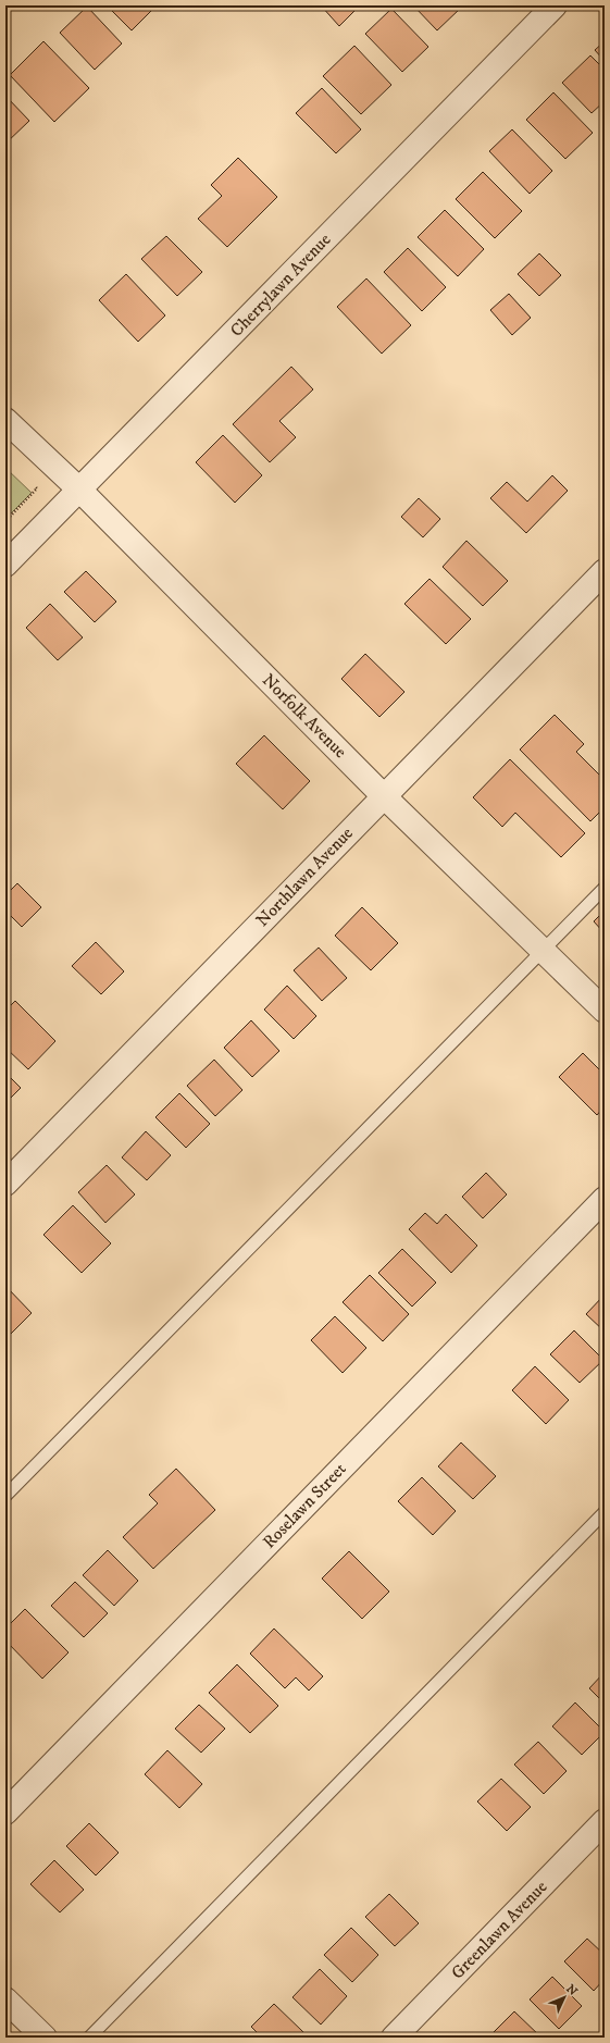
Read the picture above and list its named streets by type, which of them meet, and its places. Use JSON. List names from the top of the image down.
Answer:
{
  "streets": {
    "street": [
      "Cherrylawn Avenue",
      "Norfolk Avenue",
      "Northlawn Avenue",
      "Roselawn Street",
      "Greenlawn Avenue"
    ]
  },
  "crossings": [
    ["Cherrylawn Avenue", "Norfolk Avenue"],
    ["Norfolk Avenue", "Northlawn Avenue"]
  ],
  "north": "top right"
}
